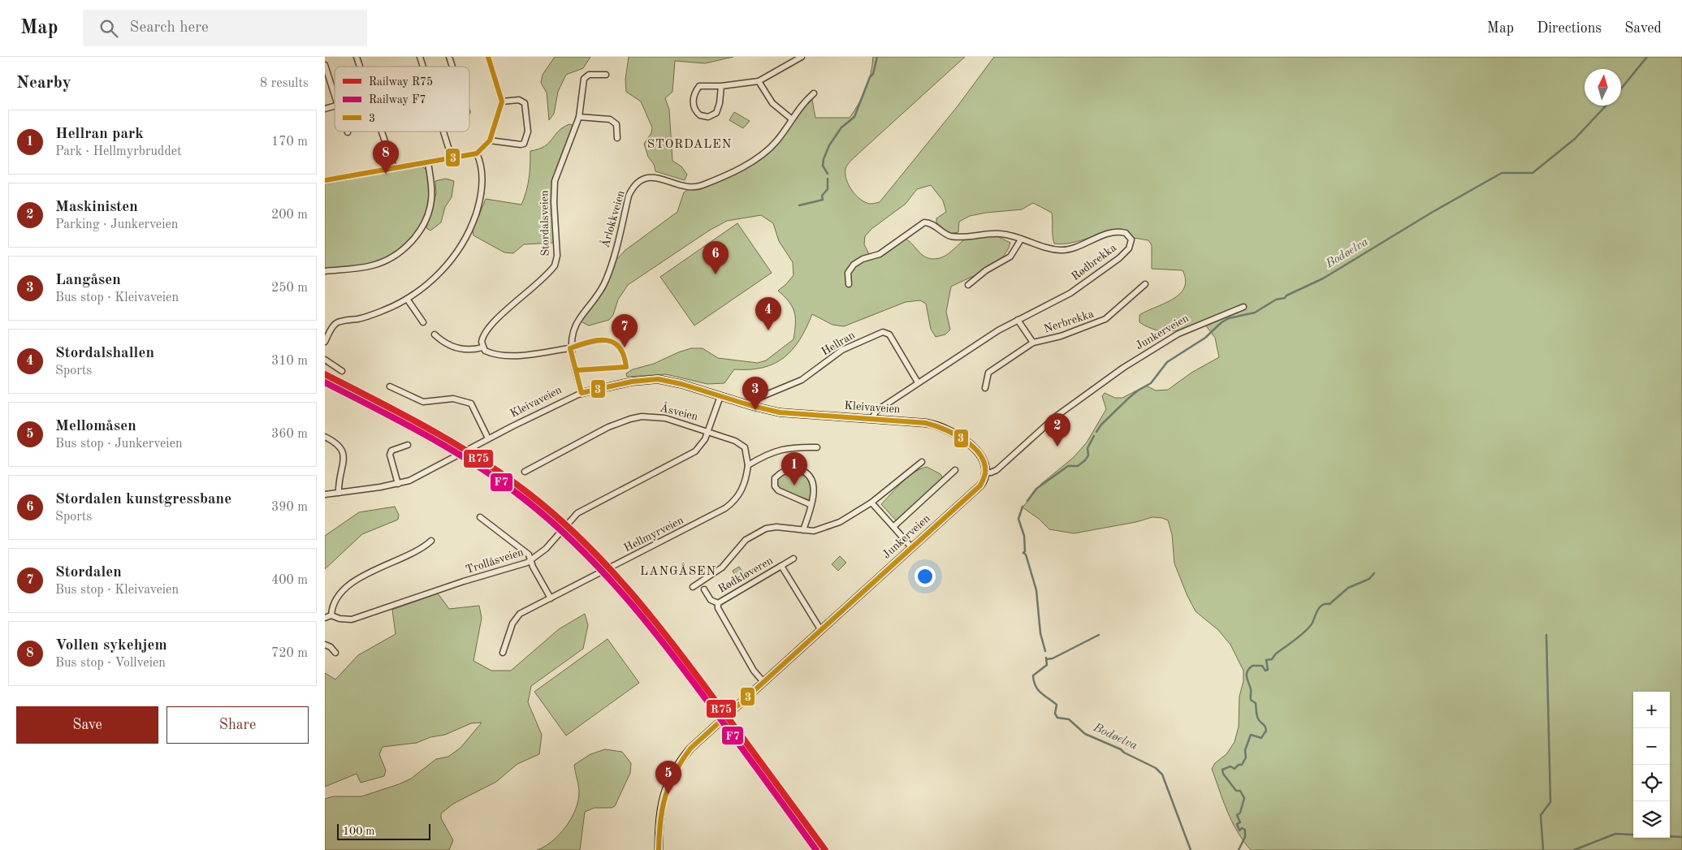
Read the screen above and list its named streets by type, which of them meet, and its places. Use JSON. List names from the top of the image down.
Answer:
{
  "streets": {
    "street": [
      "Årlokkveien",
      "Stordalsveien",
      "Rødbrekka",
      "Nerbrekka",
      "Junkerveien",
      "Hellran",
      "Kleivaveien",
      "Åsveien",
      "Hellmyrveien",
      "Trollåsveien",
      "Rødkløveren"
    ]
  },
  "crossings": [
    ["Årlokkveien", "Kleivaveien"],
    ["Rødbrekka", "Nerbrekka"],
    ["Rødbrekka", "Hellran"],
    ["Rødbrekka", "Kleivaveien"],
    ["Junkerveien", "Kleivaveien"],
    ["Junkerveien", "Rødkløveren"],
    ["Hellran", "Kleivaveien"],
    ["Kleivaveien", "Trollåsveien"],
    ["Åsveien", "Hellmyrveien"],
    ["Åsveien", "Trollåsveien"]
  ],
  "districts": ["STORDALEN", "LANGÅSEN"],
  "water": ["Bodøelva"],
  "lines": ["transit line 3", "rail line R75", "rail line F7"],
  "legend": ["Railway R75", "Railway F7", "3"],
  "scale_bar": "100 m",
  "north": "top",
  "page": {
    "header": "Map",
    "search": "Search here",
    "nav": ["Map", "Directions", "Saved"],
    "heading": ["Nearby", "8 results"],
    "list": [
      {
        "mark": "1",
        "name": "Hellran park",
        "note": "Park · Hellmyrbruddet",
        "value": "170 m"
      },
      {
        "mark": "2",
        "name": "Maskinisten",
        "note": "Parking · Junkerveien",
        "value": "200 m"
      },
      {
        "mark": "3",
        "name": "Langåsen",
        "note": "Bus stop · Kleivaveien",
        "value": "250 m"
      },
      {
        "mark": "4",
        "name": "Stordalshallen",
        "note": "Sports",
        "value": "310 m"
      },
      {
        "mark": "5",
        "name": "Mellomåsen",
        "note": "Bus stop · Junkerveien",
        "value": "360 m"
      },
      {
        "mark": "6",
        "name": "Stordalen kunstgressbane",
        "note": "Sports",
        "value": "390 m"
      },
      {
        "mark": "7",
        "name": "Stordalen",
        "note": "Bus stop · Kleivaveien",
        "value": "400 m"
      },
      {
        "mark": "8",
        "name": "Vollen sykehjem",
        "note": "Bus stop · Vollveien",
        "value": "720 m"
      }
    ],
    "pins": [
      "8",
      "6",
      "4",
      "7",
      "3",
      "2",
      "1",
      "5"
    ],
    "map_buttons": ["+", "−"],
    "buttons": ["Save", "Share"],
    "scale": "100 m"
  }
}
